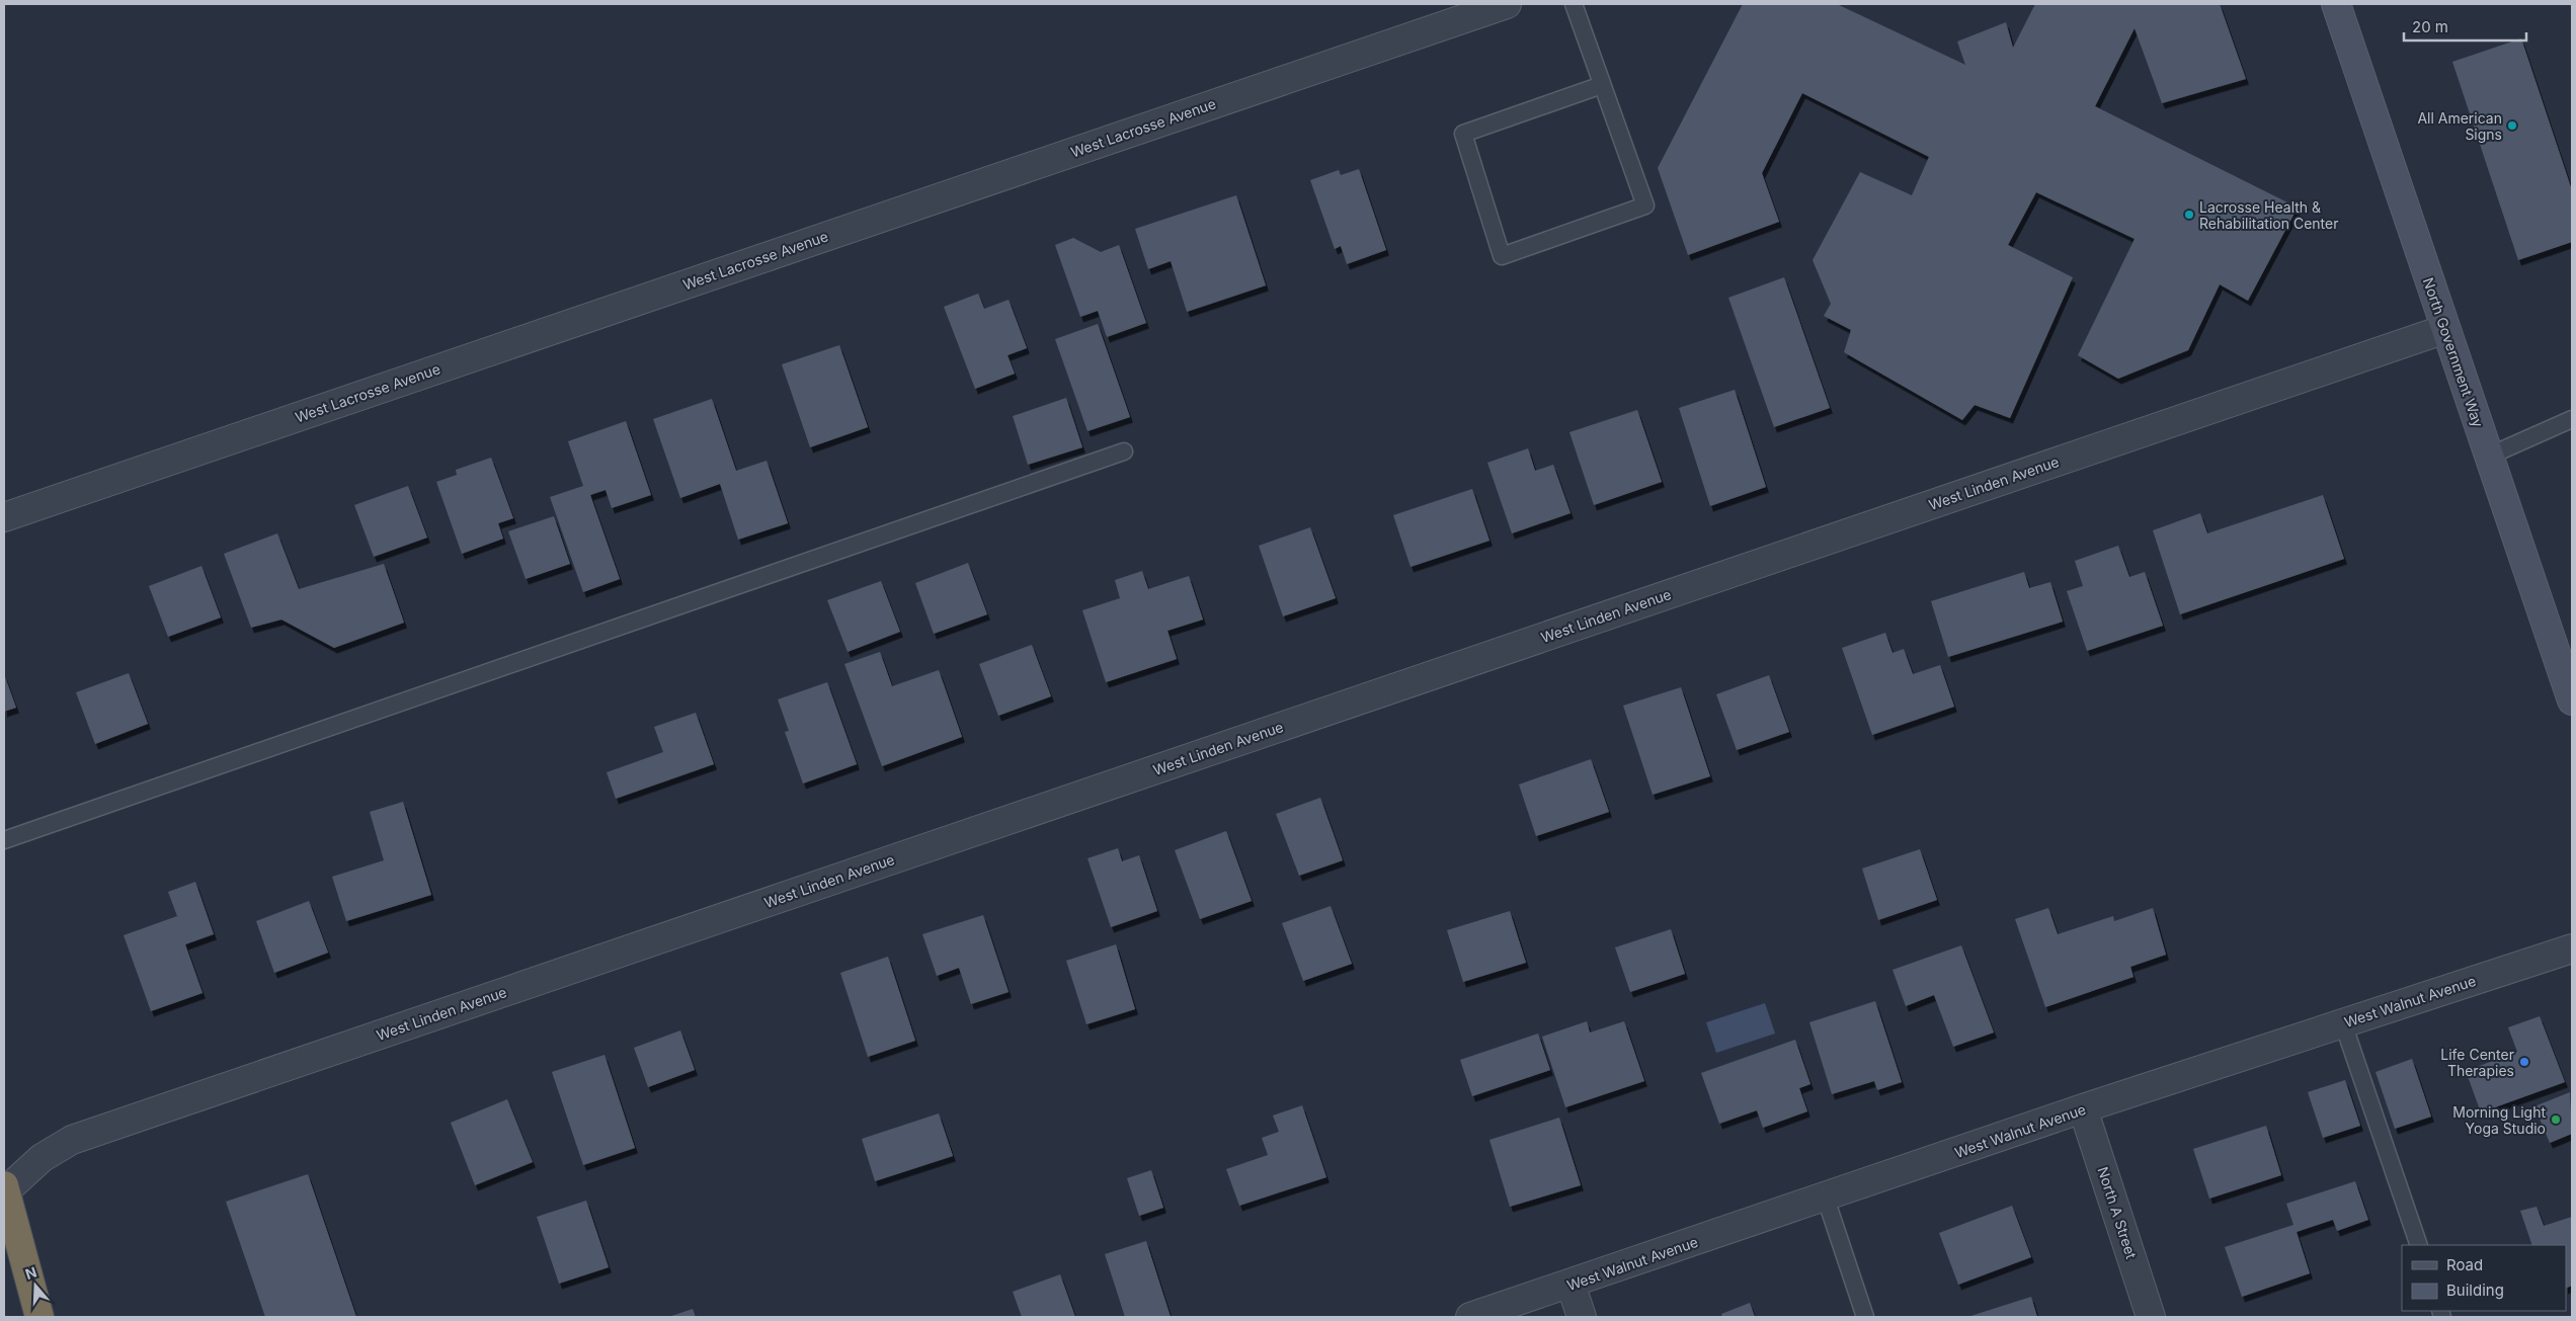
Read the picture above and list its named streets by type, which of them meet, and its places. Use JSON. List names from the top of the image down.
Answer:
{
  "streets": {
    "main road": ["North Government Way"],
    "street": [
      "West Lacrosse Avenue",
      "West Linden Avenue",
      "West Walnut Avenue",
      "North A Street"
    ]
  },
  "crossings": [
    ["North Government Way", "West Linden Avenue"],
    ["West Walnut Avenue", "North A Street"]
  ],
  "places": [
    "All American Signs",
    "Lacrosse Health & Rehabilitation Center",
    "Life Center Therapies",
    "Morning Light Yoga Studio"
  ],
  "legend": ["Road", "Building"],
  "scale_bar": "20 m",
  "north": "top"
}
